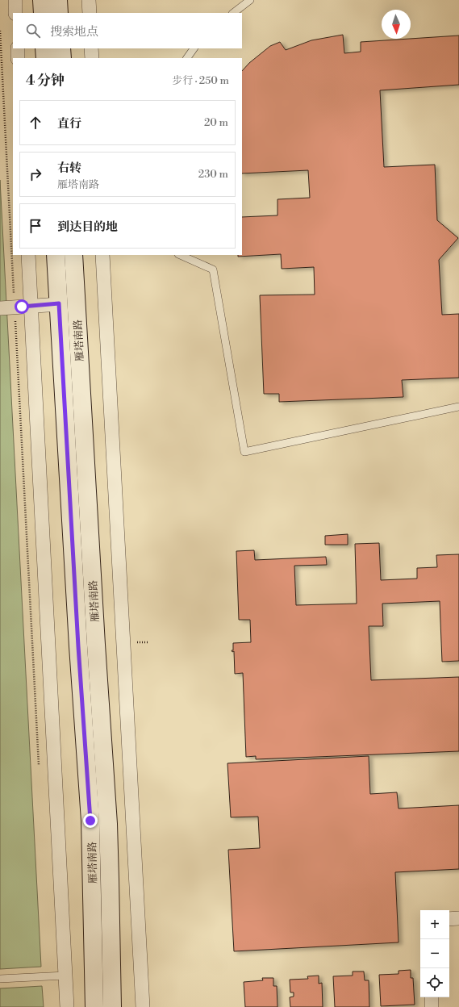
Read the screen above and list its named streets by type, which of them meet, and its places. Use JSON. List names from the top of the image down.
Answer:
{
  "streets": {
    "main road": ["雁塔南路"]
  },
  "north": "bottom",
  "page": {
    "search": "搜索地点",
    "heading": ["4 分钟", "步行 · 250 m"],
    "list": [
      ["直行", "20 m"],
      ["右转", "雁塔南路", "230 m"],
      "到达目的地"
    ],
    "map_buttons": ["+", "−"]
  }
}
